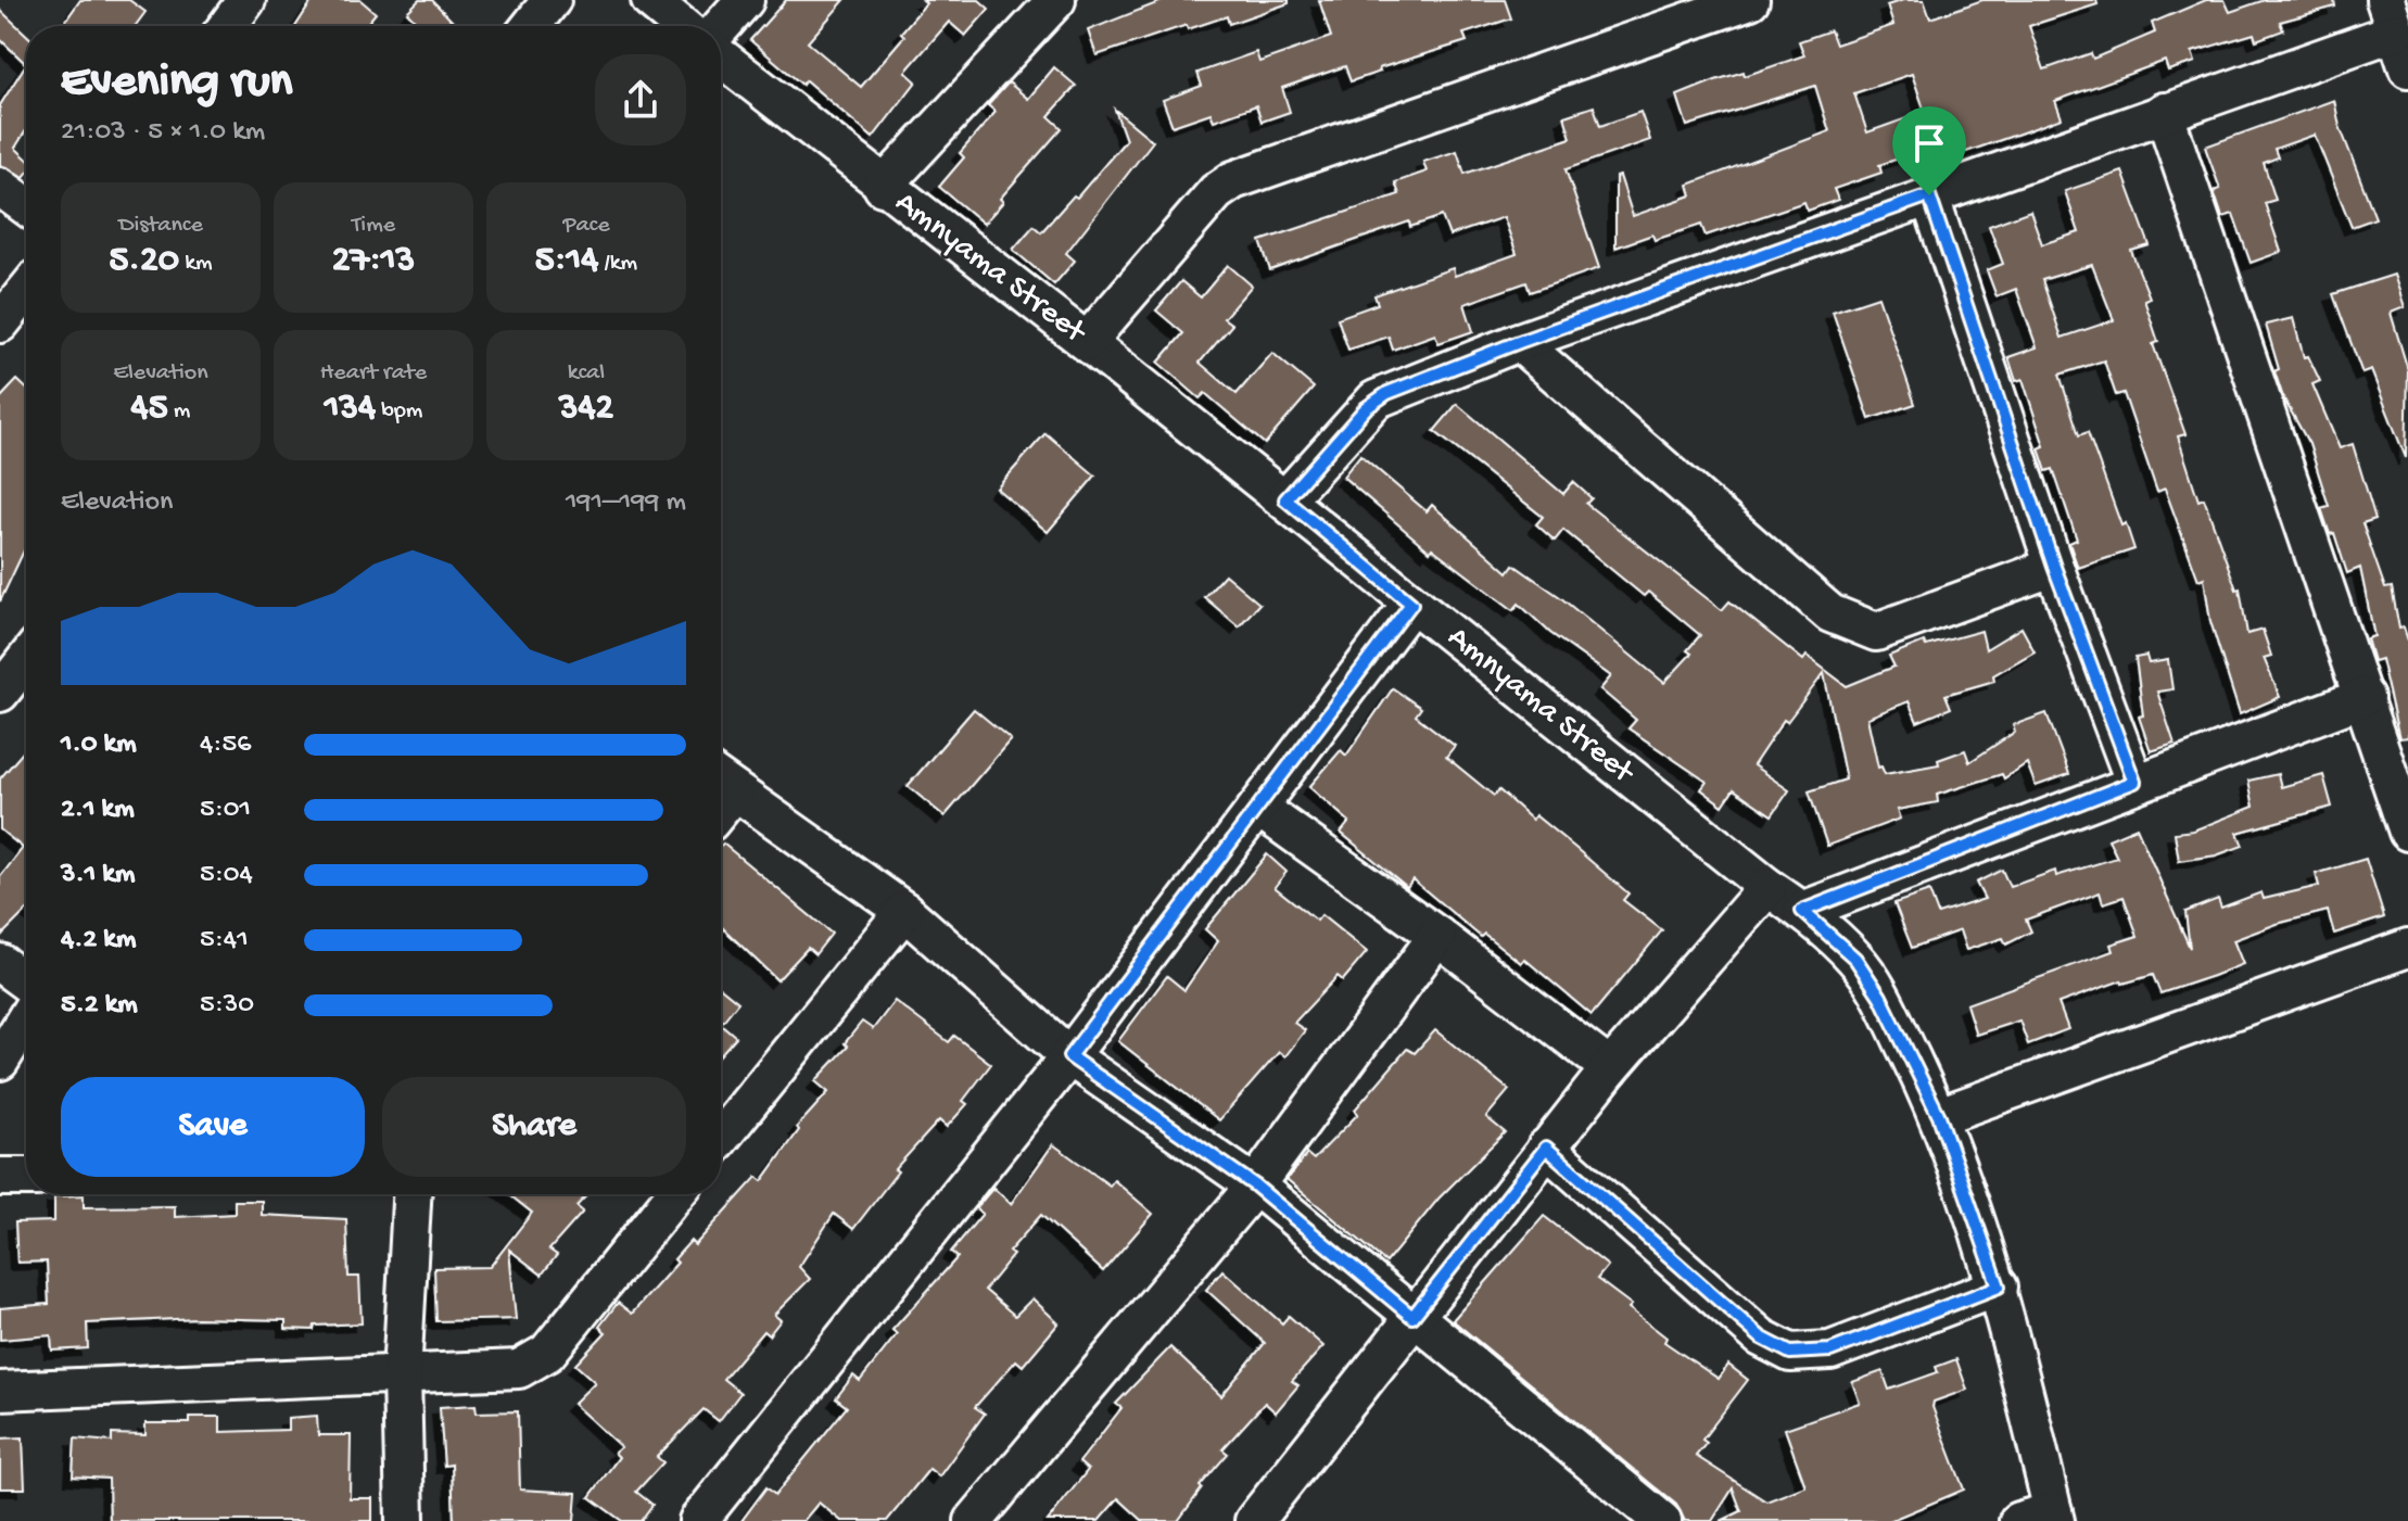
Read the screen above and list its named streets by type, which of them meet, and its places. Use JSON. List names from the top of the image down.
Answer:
{
  "streets": {
    "street": ["Amnyama Street"]
  },
  "page": {
    "heading": ["Evening run", "21:03 · 5 × 1.0 km"],
    "stats": [
      ["Distance", "5.20 km"],
      ["Time", "27:13"],
      ["Pace", "5:14 /km"],
      ["Elevation", "45 m"],
      ["Heart rate", "134 bpm"],
      ["kcal", "342"]
    ],
    "chart": ["Elevation", "191–199 m"],
    "list": [
      {
        "name": "1.0 km",
        "note": "4:56"
      },
      {
        "name": "2.1 km",
        "note": "5:01"
      },
      {
        "name": "3.1 km",
        "note": "5:04"
      },
      {
        "name": "4.2 km",
        "note": "5:41"
      },
      {
        "name": "5.2 km",
        "note": "5:30"
      }
    ],
    "buttons": ["Save", "Share"]
  }
}
